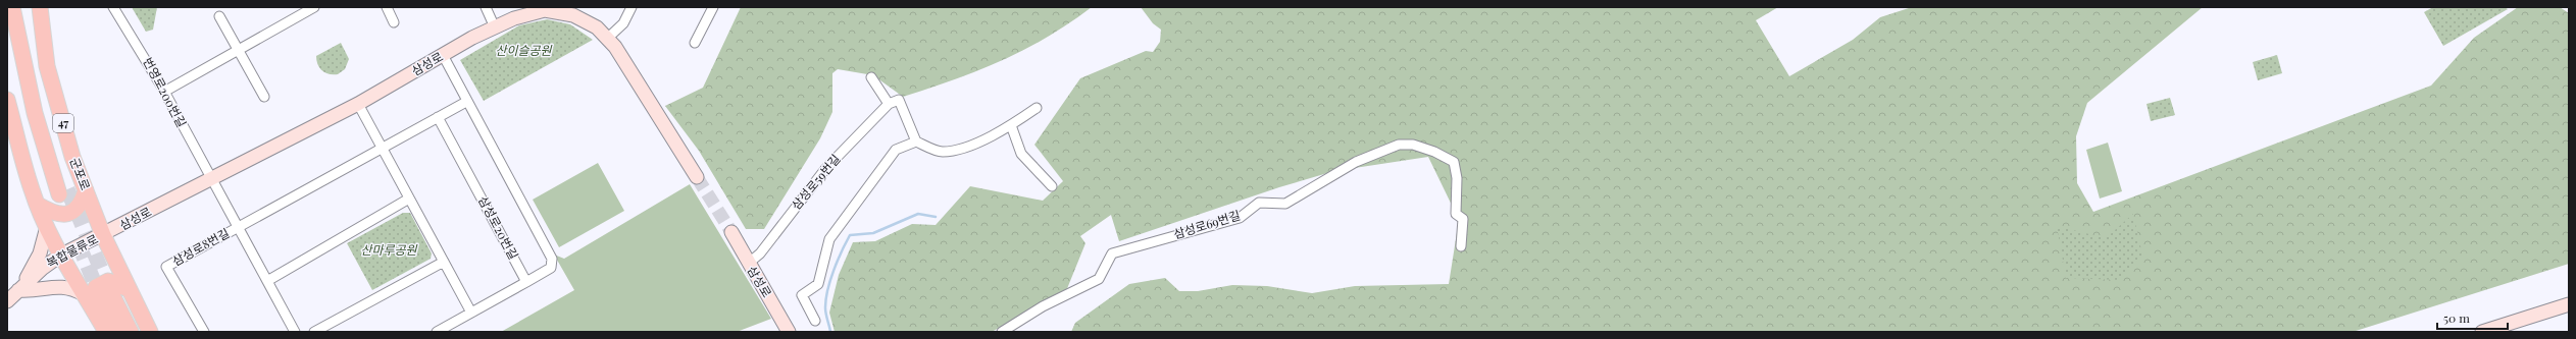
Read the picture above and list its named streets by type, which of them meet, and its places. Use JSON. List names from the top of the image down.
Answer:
{
  "streets": {
    "main road": ["47", "군포로"],
    "street": [
      "삼성로",
      "번영로200번길",
      "삼성로59번길",
      "삼성로69번길",
      "삼성로20번길",
      "삼성로8번길",
      "복합물류로"
    ]
  },
  "crossings": [
    ["삼성로", "번영로200번길"],
    ["삼성로", "군포로"],
    ["삼성로", "삼성로59번길"],
    ["삼성로", "삼성로8번길"],
    ["삼성로", "복합물류로"],
    ["번영로200번길", "삼성로8번길"],
    ["군포로", "복합물류로"]
  ],
  "parks": ["산이슬공원", "산마루공원"],
  "scale_bar": "50 m"
}
